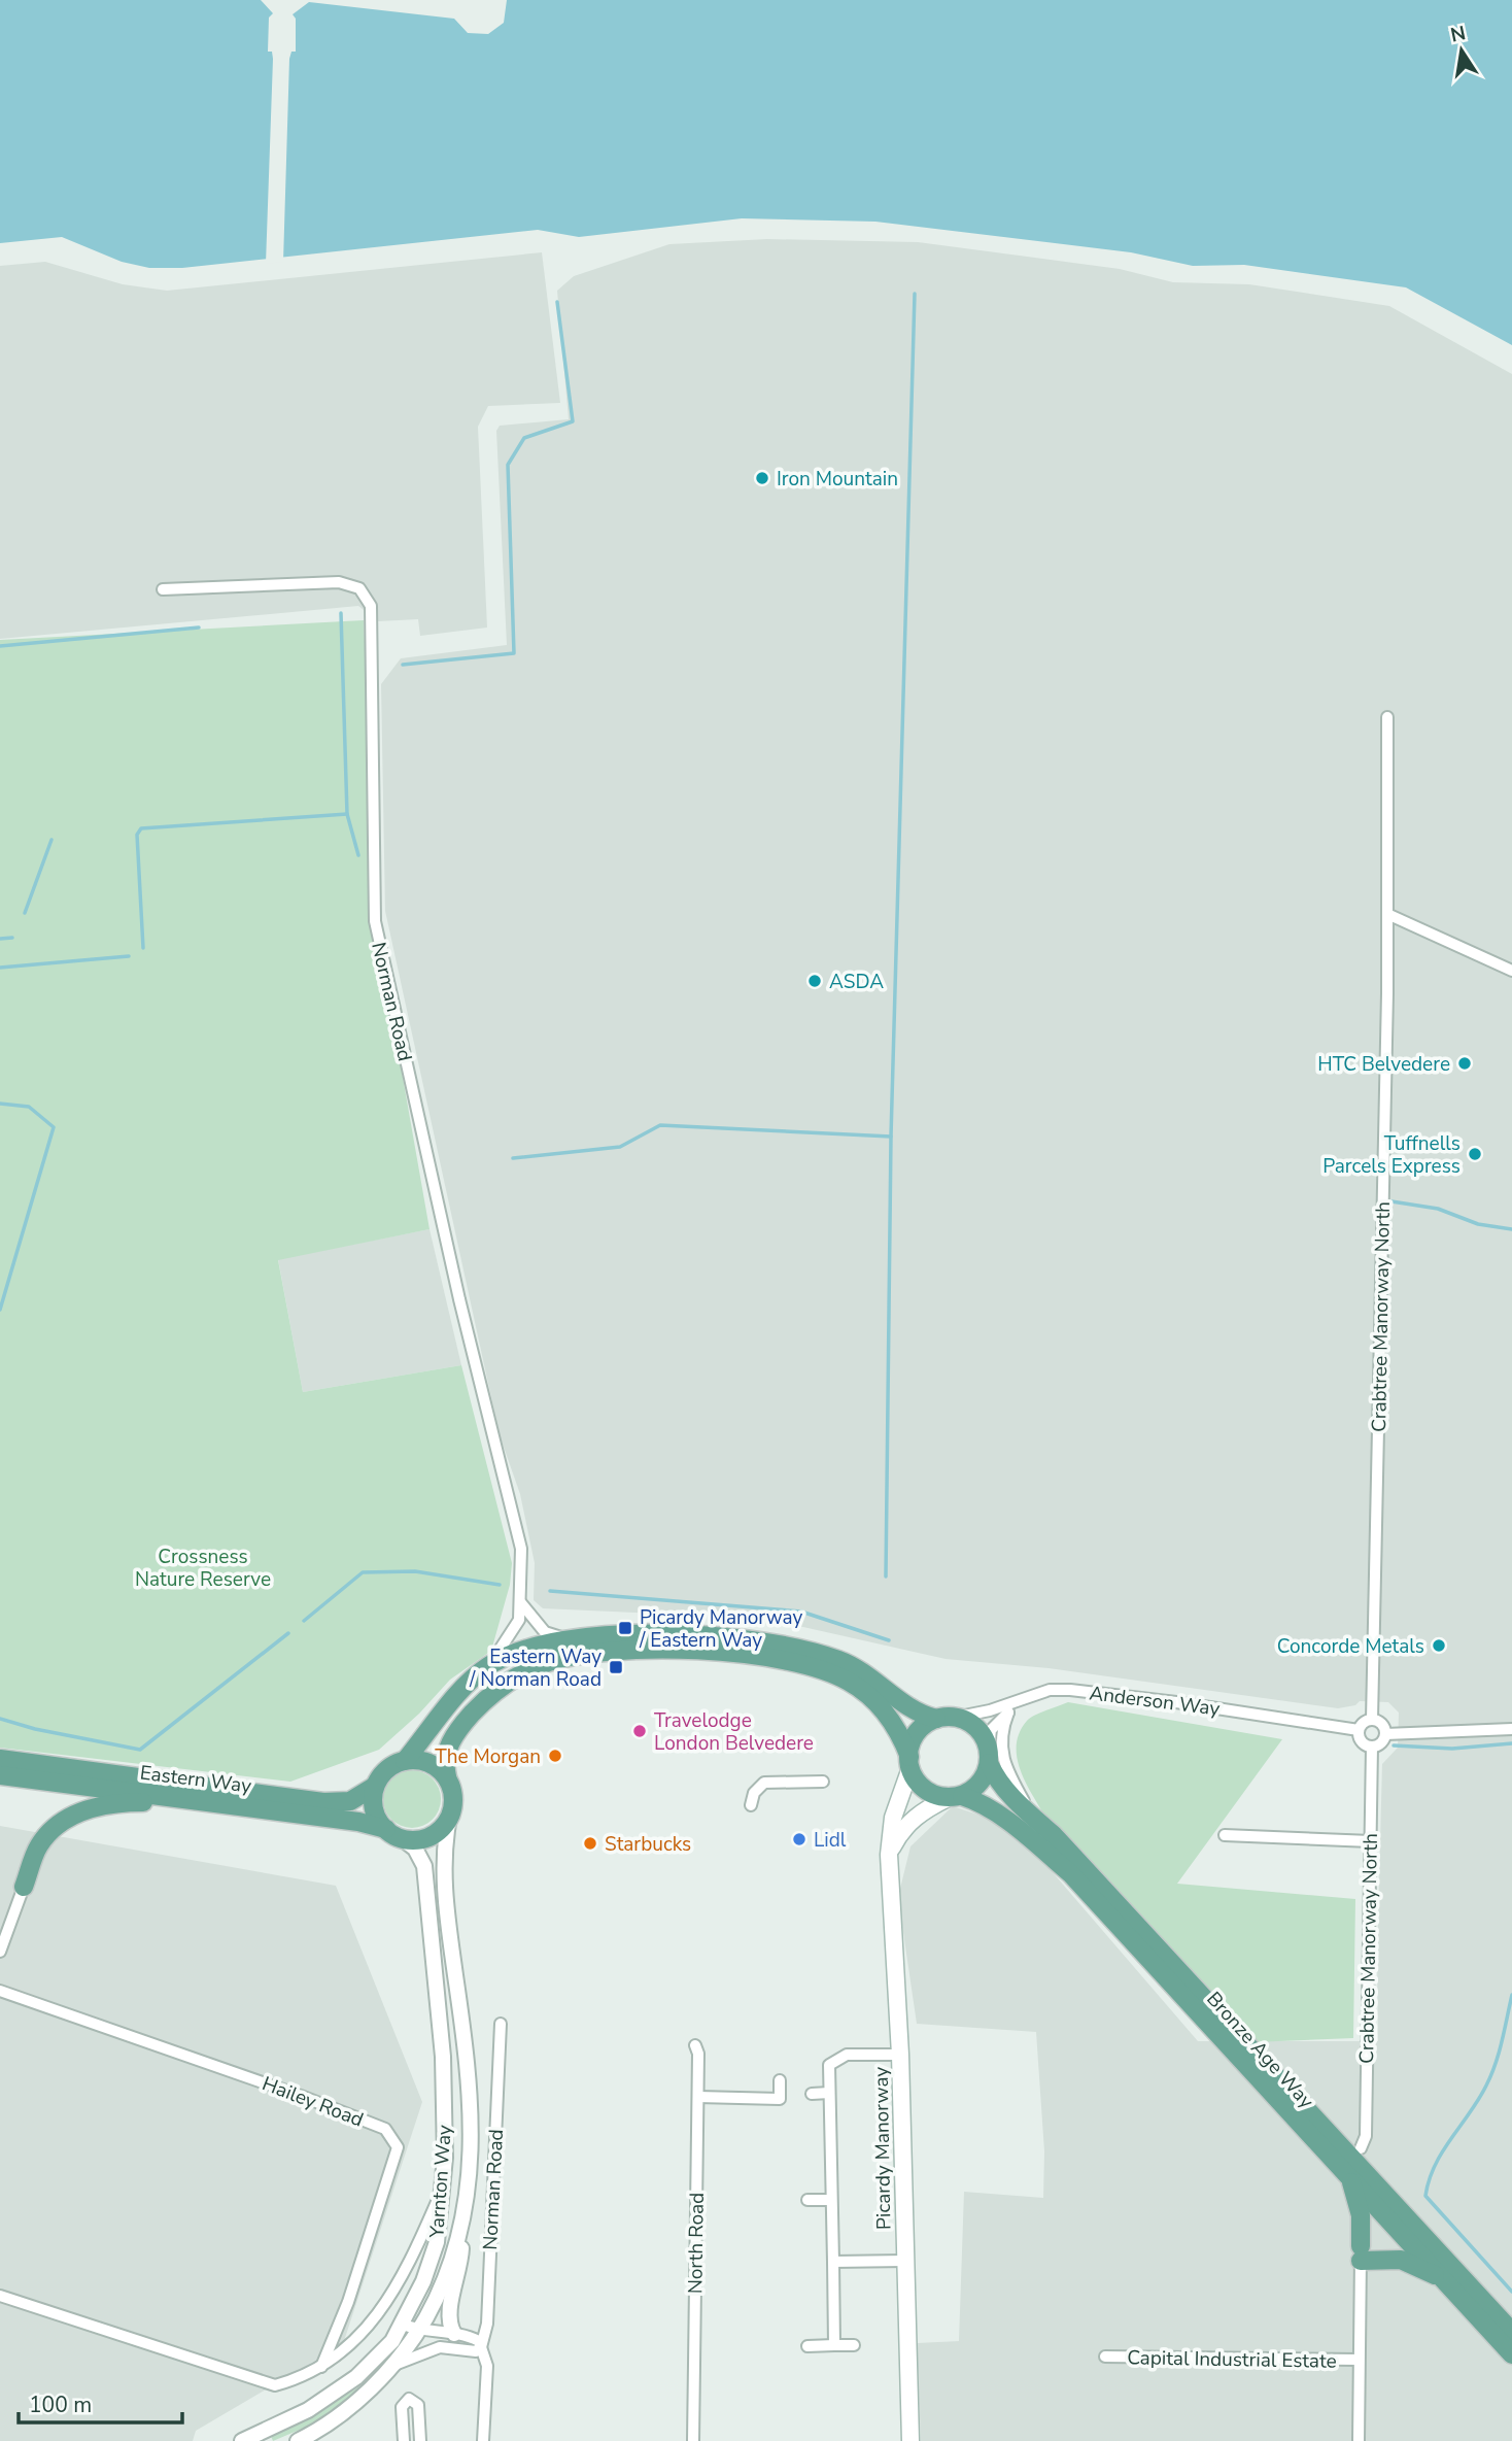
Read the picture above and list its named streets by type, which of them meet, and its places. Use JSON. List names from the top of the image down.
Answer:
{
  "streets": {
    "main road": ["Eastern Way", "Bronze Age Way", "Picardy Manorway"],
    "street": [
      "Norman Road",
      "Crabtree Manorway North",
      "Anderson Way",
      "Hailey Road",
      "Yarnton Way",
      "North Road",
      "Capital Industrial Estate"
    ]
  },
  "crossings": [
    ["Crabtree Manorway North", "Anderson Way"],
    ["Anderson Way", "Bronze Age Way"],
    ["Anderson Way", "Picardy Manorway"],
    ["Eastern Way", "Yarnton Way"],
    ["Bronze Age Way", "Picardy Manorway"]
  ],
  "parks": ["Crossness Nature Reserve"],
  "places": {
    "other": [
      "Iron Mountain",
      "ASDA",
      "HTC Belvedere",
      "Tuffnells Parcels Express",
      "Concorde Metals",
      "Travelodge London Belvedere",
      "The Morgan",
      "Lidl",
      "Starbucks"
    ],
    "transit": ["Picardy Manorway / Eastern Way", "Eastern Way / Norman Road"]
  },
  "scale_bar": "100 m",
  "north": "top"
}
